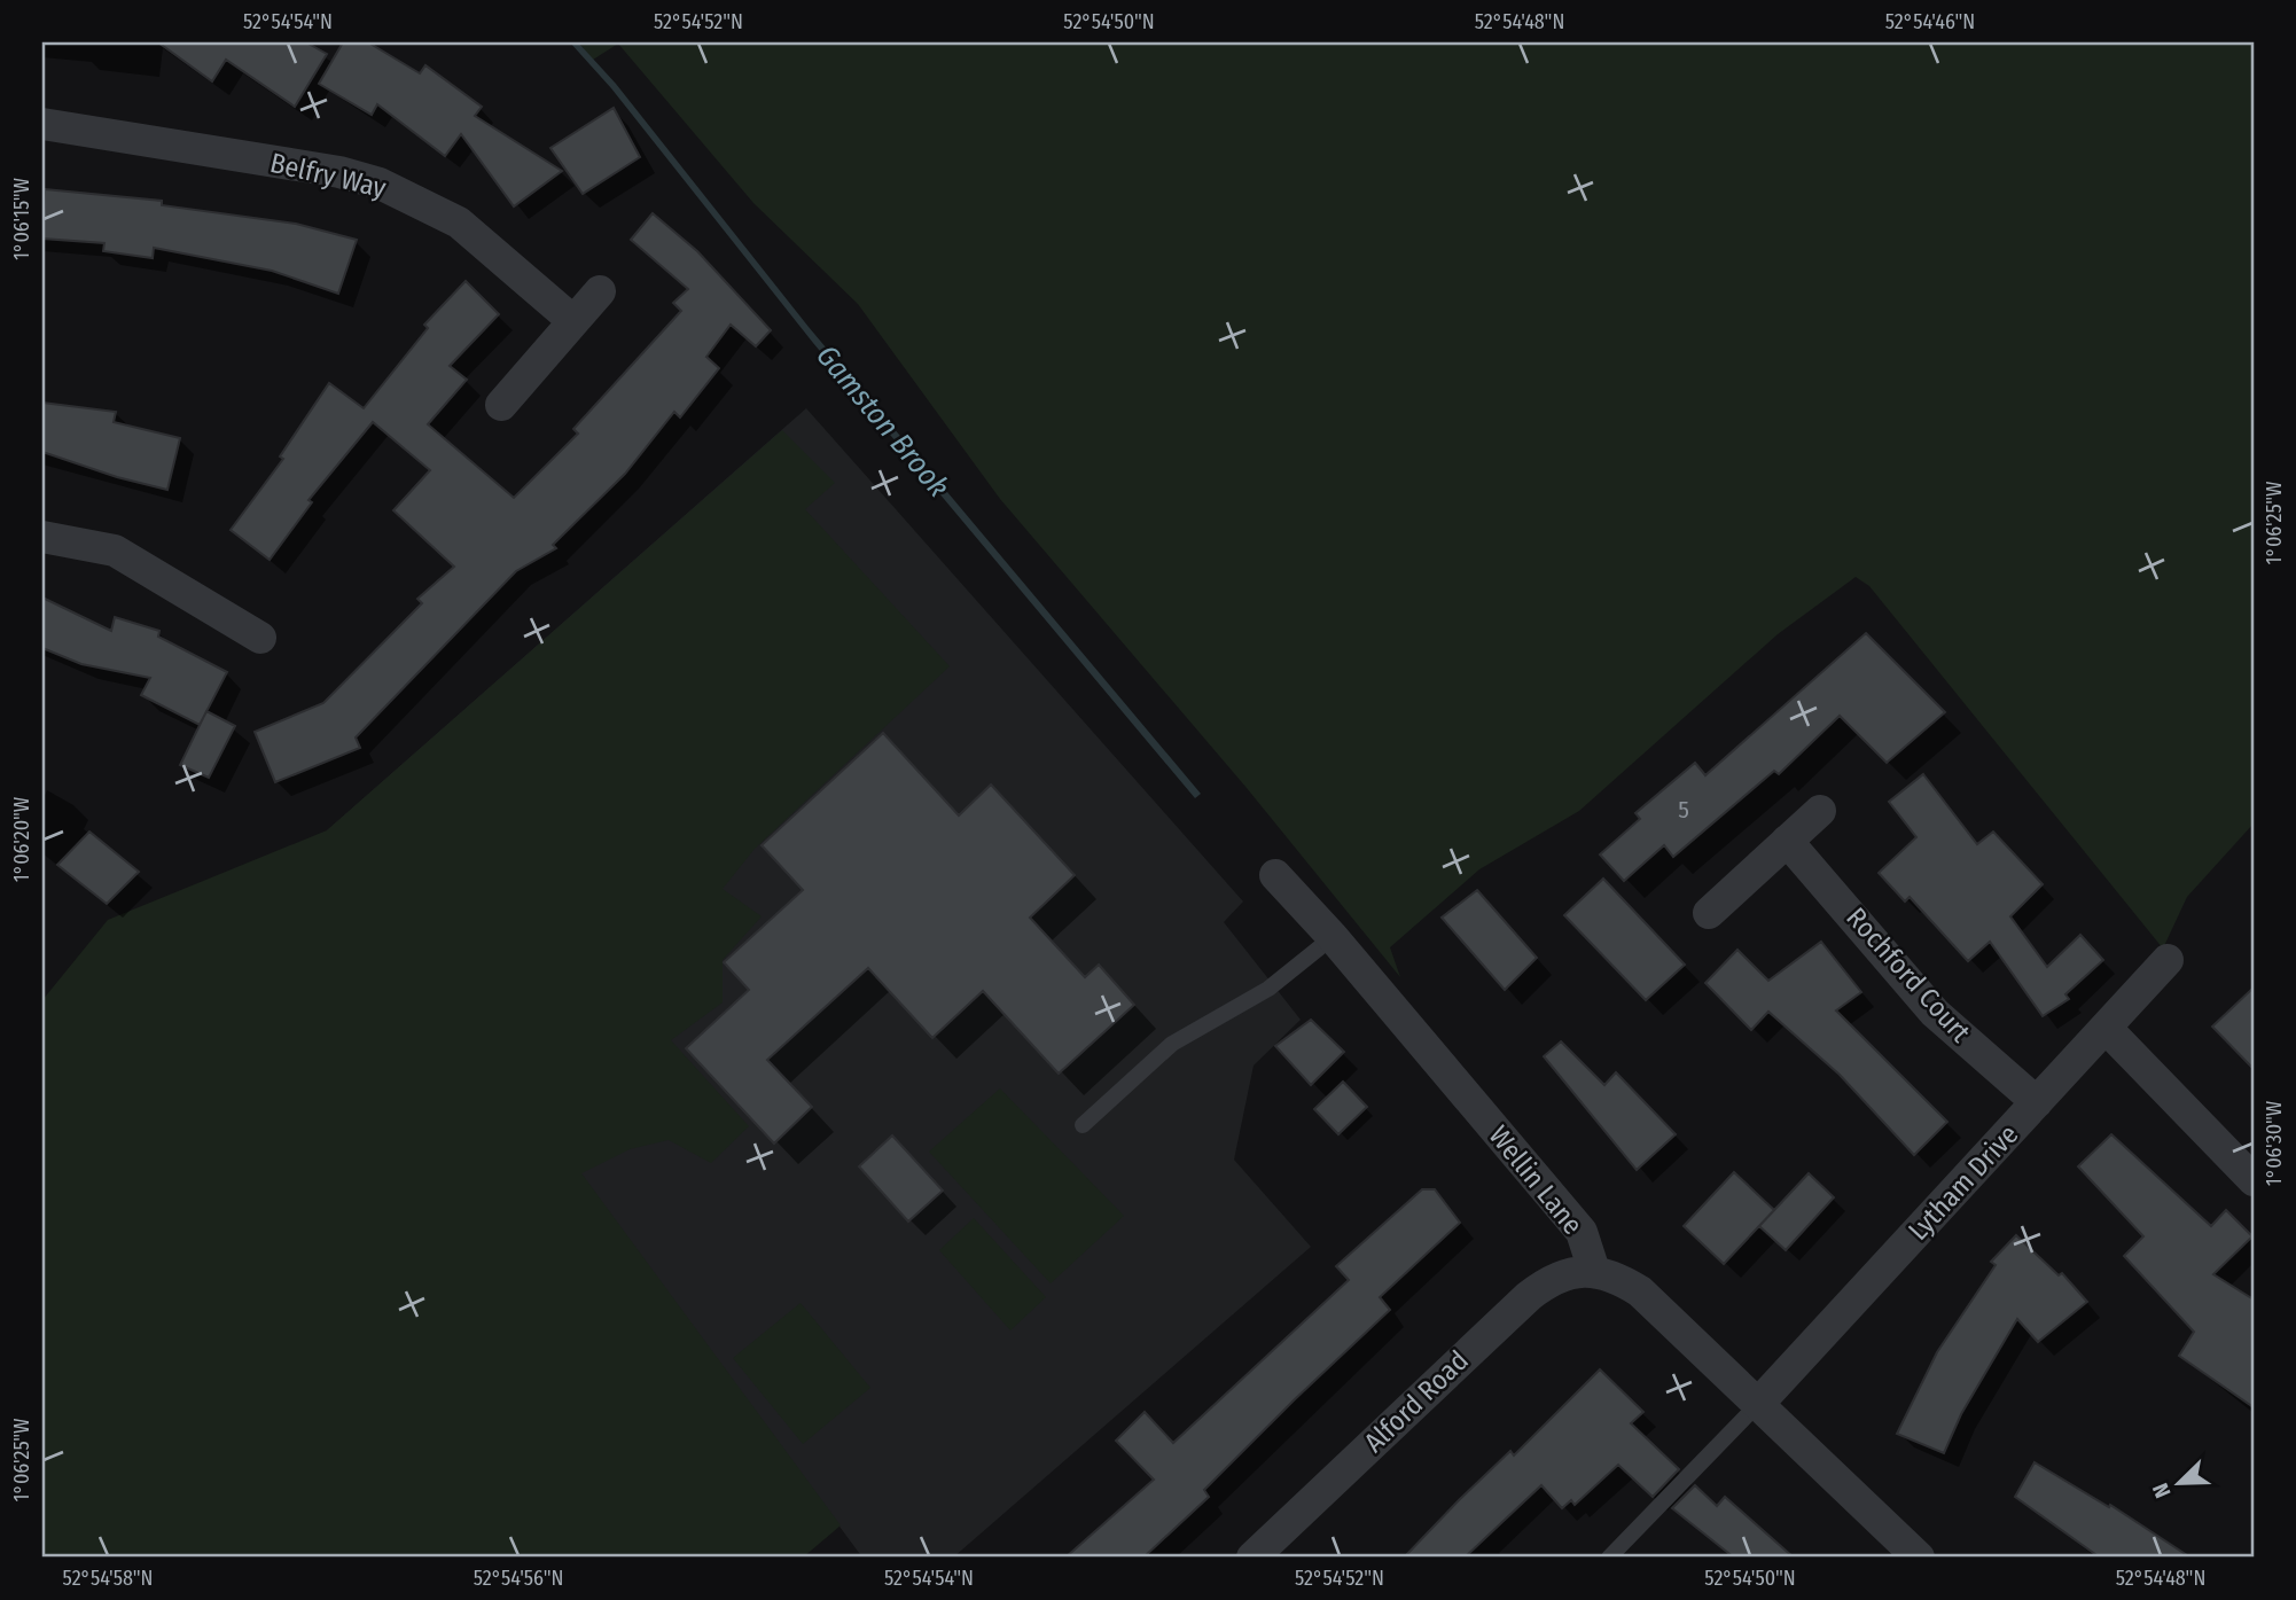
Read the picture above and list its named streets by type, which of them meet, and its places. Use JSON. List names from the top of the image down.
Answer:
{
  "streets": {
    "street": [
      "Belfry Way",
      "Rochford Court",
      "Wellin Lane",
      "Lytham Drive",
      "Alford Road"
    ]
  },
  "crossings": [
    ["Rochford Court", "Lytham Drive"],
    ["Wellin Lane", "Lytham Drive"],
    ["Wellin Lane", "Alford Road"]
  ],
  "water": ["Gamston Brook"],
  "house_numbers": ["5"],
  "north": "bottom left",
  "coordinates": [
    "52°54'54\"N",
    "52°54'52\"N",
    "52°54'50\"N",
    "52°54'48\"N",
    "52°54'46\"N",
    "1°06'15\"W",
    "1°06'25\"W",
    "1°06'20\"W",
    "1°06'30\"W",
    "52°54'58\"N",
    "52°54'56\"N"
  ]
}
